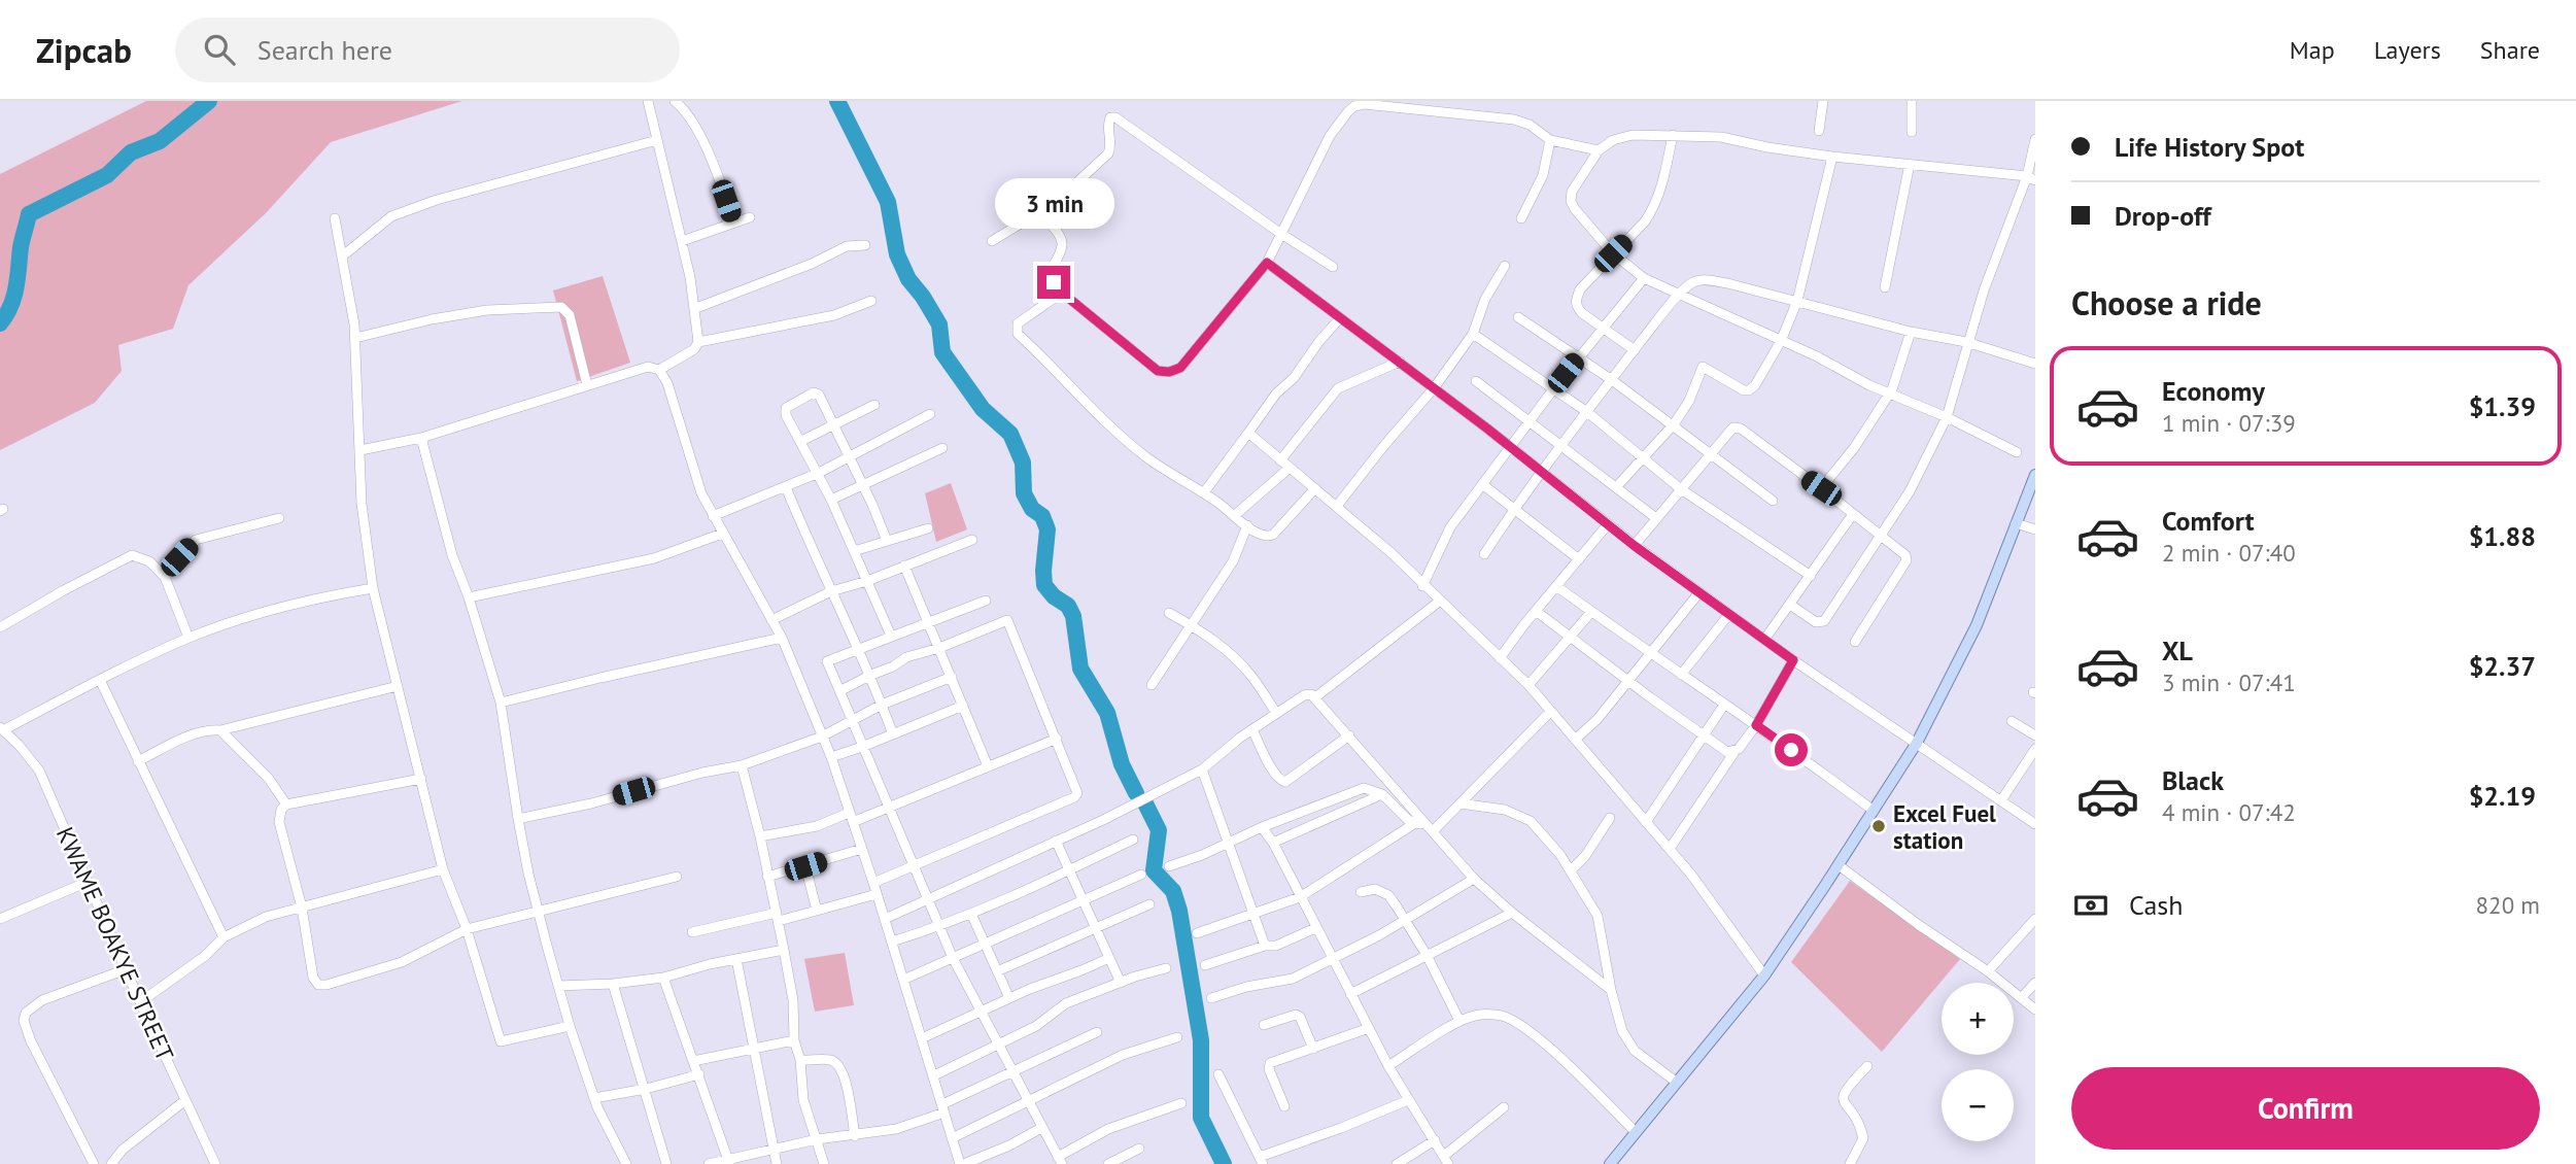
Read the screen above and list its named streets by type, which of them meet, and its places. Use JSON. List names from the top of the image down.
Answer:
{
  "streets": {
    "street": ["KWAME BOAKYE STREET"]
  },
  "places": ["Excel Fuel station"],
  "page": {
    "header": "Zipcab",
    "search": "Search here",
    "nav": ["Map", "Layers", "Share"],
    "banner": ["Life History Spot", "Drop-off"],
    "bubble": "3 min",
    "heading": "Choose a ride",
    "list": [
      {
        "name": "Economy",
        "note": "1 min · 07:39",
        "value": "$1.39"
      },
      {
        "name": "Comfort",
        "note": "2 min · 07:40",
        "value": "$1.88"
      },
      {
        "name": "XL",
        "note": "3 min · 07:41",
        "value": "$2.37"
      },
      {
        "name": "Black",
        "note": "4 min · 07:42",
        "value": "$2.19"
      }
    ],
    "pay": ["Cash", "820 m"],
    "map_buttons": ["+", "−"],
    "buttons": "Confirm"
  }
}
